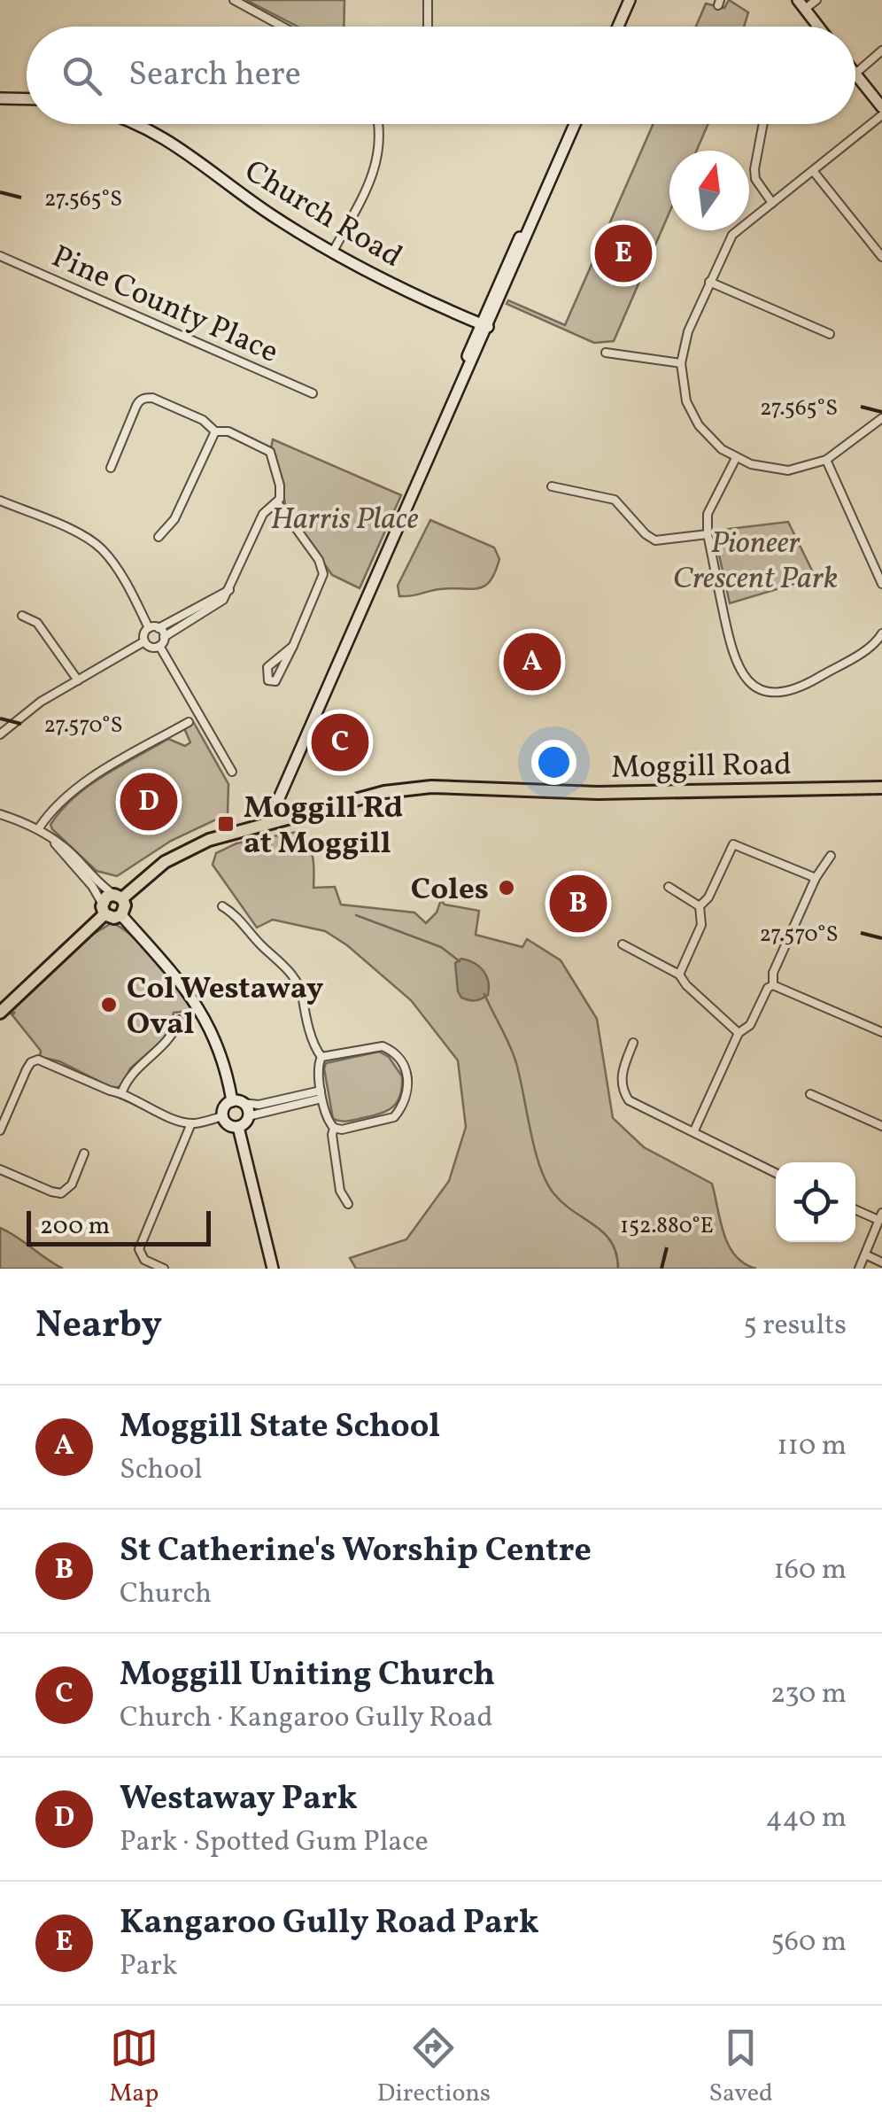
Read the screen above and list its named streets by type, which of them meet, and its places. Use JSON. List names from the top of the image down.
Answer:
{
  "streets": {
    "main road": ["Church Road", "Moggill Road"],
    "street": ["Pine County Place"]
  },
  "parks": ["Harris Place", "Pioneer Crescent Park"],
  "places": {
    "transit": ["Moggill Rd at Moggill"],
    "other": ["Coles", "Col Westaway Oval"]
  },
  "scale_bar": "200 m",
  "north": "top",
  "page": {
    "search": "Search here",
    "pins": [
      "E",
      "A",
      "C",
      "D",
      "B"
    ],
    "scale": "200 m",
    "heading": ["Nearby", "5 results"],
    "list": [
      {
        "mark": "A",
        "name": "Moggill State School",
        "note": "School",
        "value": "110 m"
      },
      {
        "mark": "B",
        "name": "St Catherine's Worship Centre",
        "note": "Church",
        "value": "160 m"
      },
      {
        "mark": "C",
        "name": "Moggill Uniting Church",
        "note": "Church · Kangaroo Gully Road",
        "value": "230 m"
      },
      {
        "mark": "D",
        "name": "Westaway Park",
        "note": "Park · Spotted Gum Place",
        "value": "440 m"
      },
      {
        "mark": "E",
        "name": "Kangaroo Gully Road Park",
        "note": "Park",
        "value": "560 m"
      }
    ],
    "nav": ["Map", "Directions", "Saved"]
  },
  "coordinates": ["27.565°S", "27.570°S", "152.880°E"]
}
